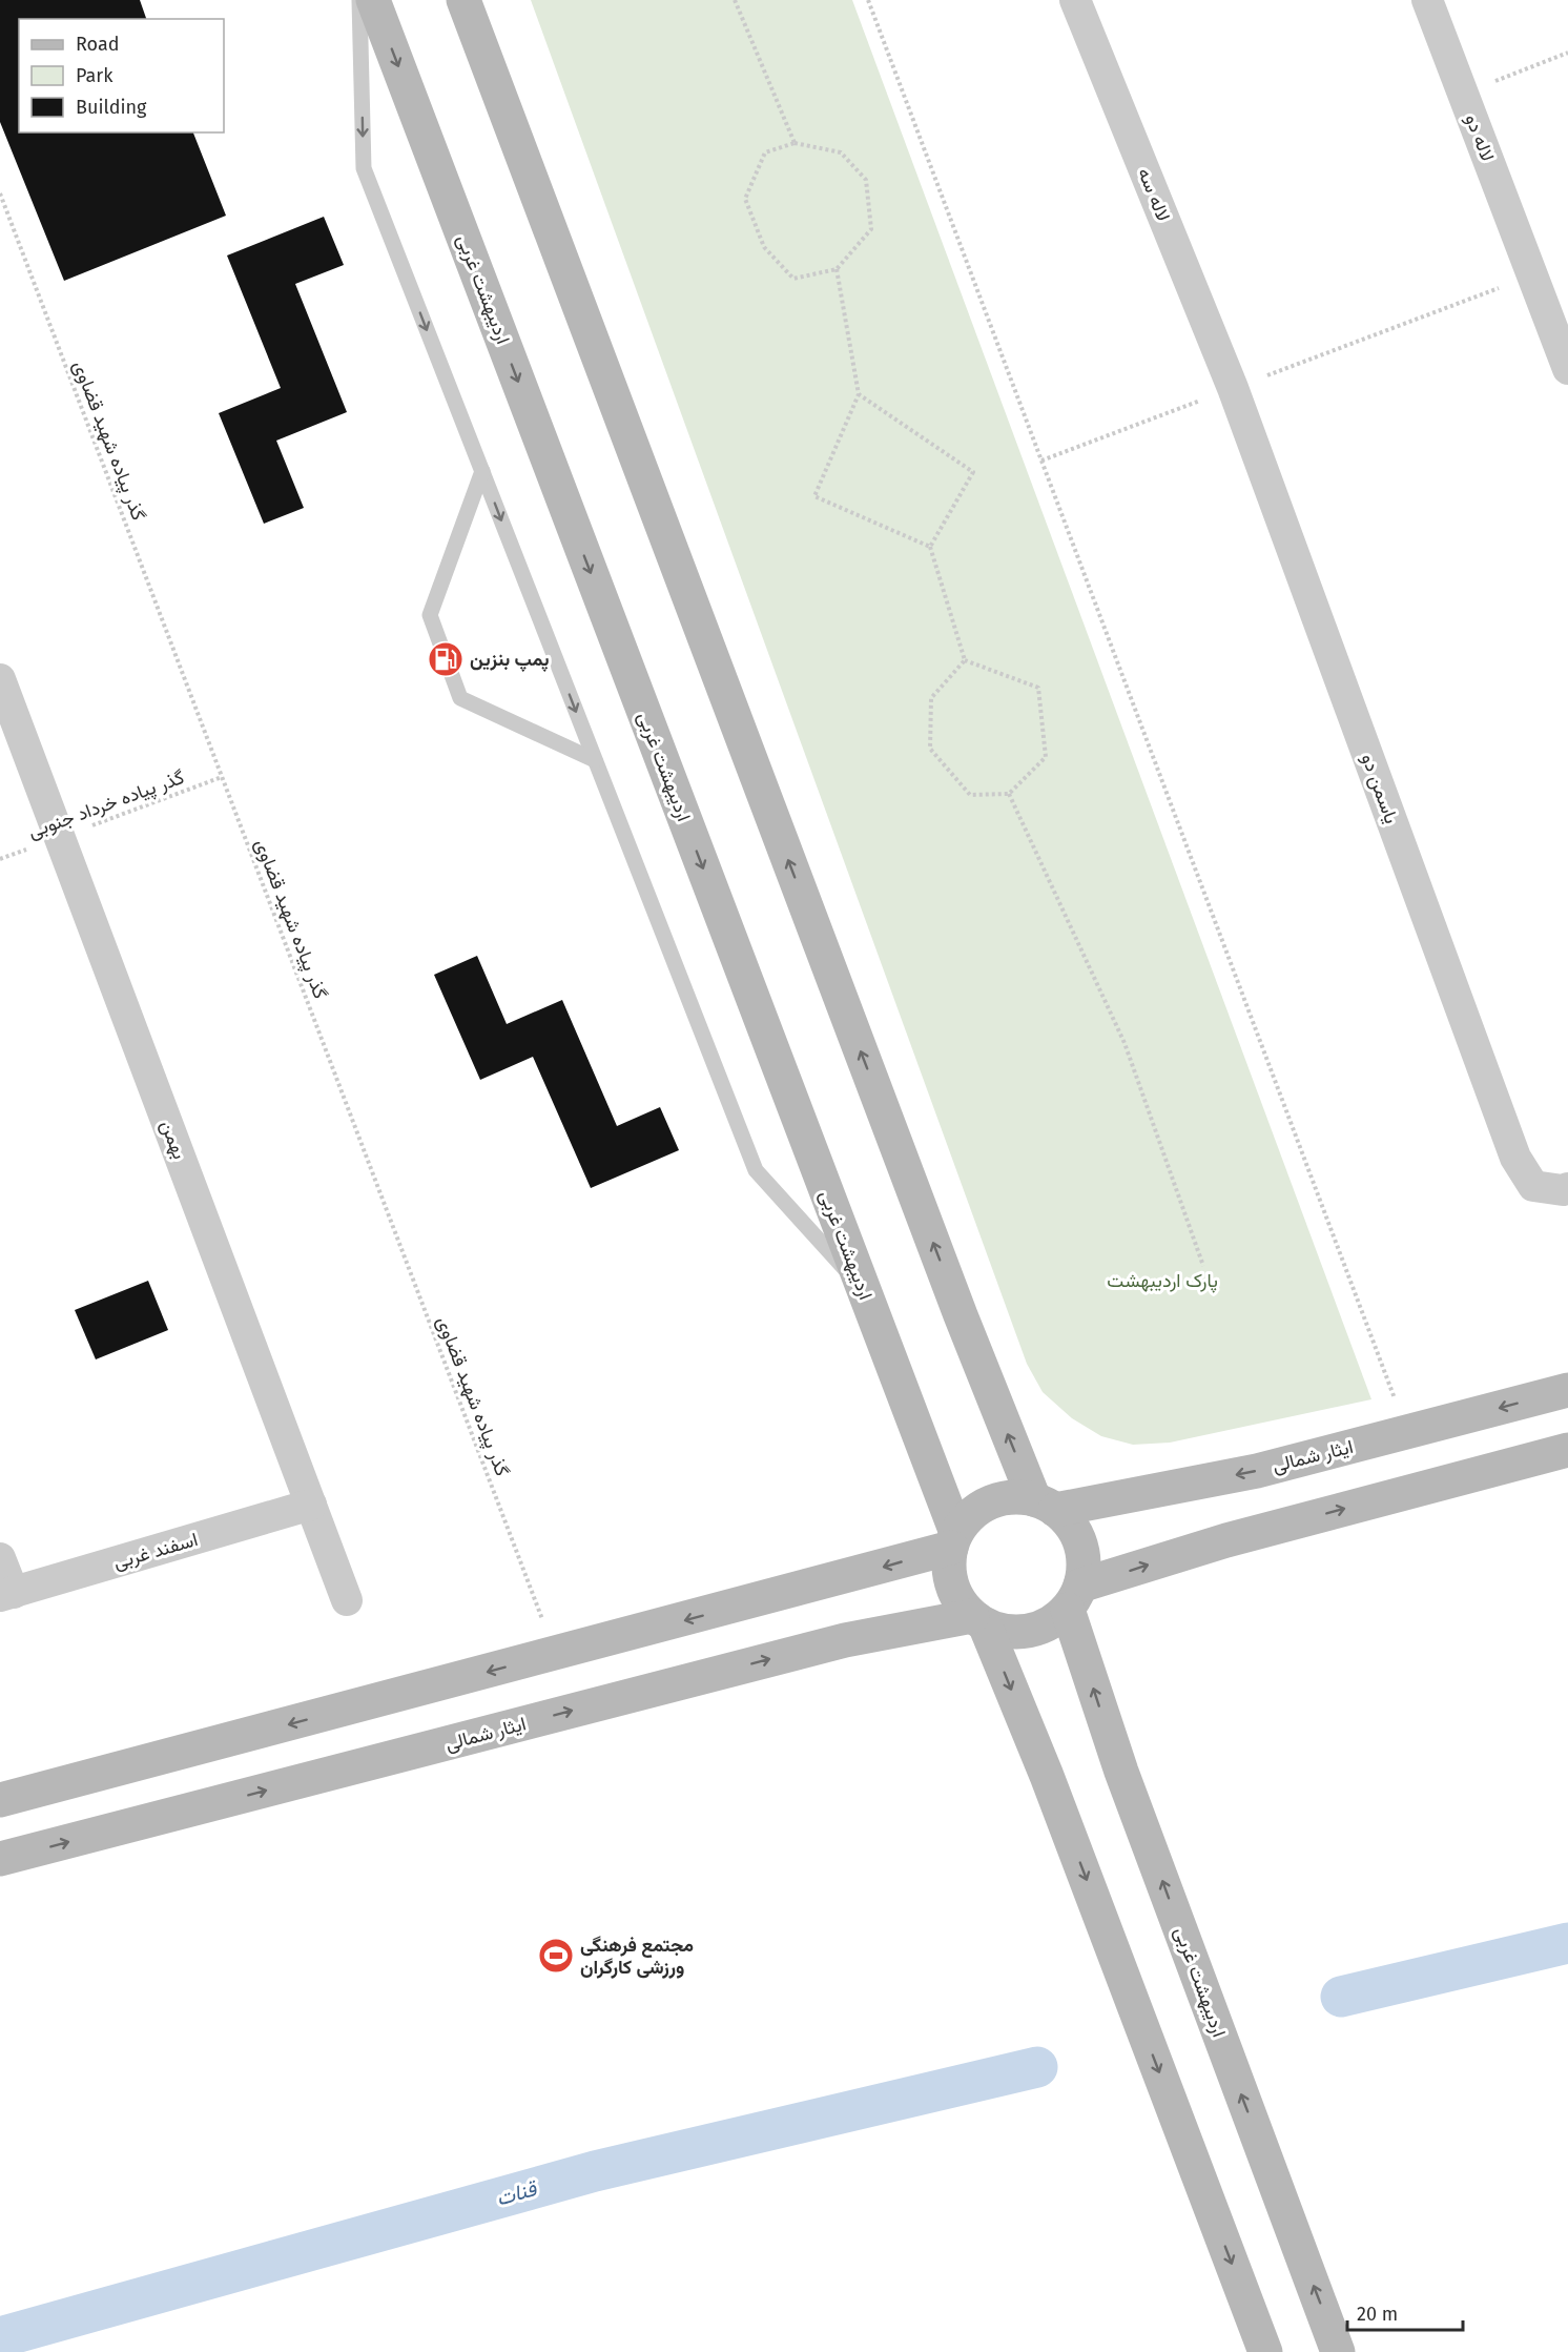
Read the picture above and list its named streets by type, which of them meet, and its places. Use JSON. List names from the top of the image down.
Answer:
{
  "streets": {
    "main road": ["اردیبهشت غربی", "ایثار شمالی"],
    "street": [
      "لاله دو",
      "لاله سه",
      "یاسمن دو",
      "بهمن",
      "اسفند غربی"
    ],
    "path": ["گذر پیاده شهید قضاوی", "گذر پیاده خرداد جنوبی"]
  },
  "crossings": [
    ["لاله سه", "یاسمن دو"],
    ["اردیبهشت غربی", "ایثار شمالی"],
    ["گذر پیاده شهید قضاوی", "گذر پیاده خرداد جنوبی"],
    ["گذر پیاده خرداد جنوبی", "بهمن"],
    ["بهمن", "اسفند غربی"]
  ],
  "water": ["قنات"],
  "parks": ["پارک اردیبهشت"],
  "places": {
    "fuel station": ["پمپ بنزین"],
    "sports": ["مجتمع فرهنگی ورزشی کارگران"]
  },
  "legend": ["Road", "Park", "Building"],
  "scale_bar": "20 m"
}
